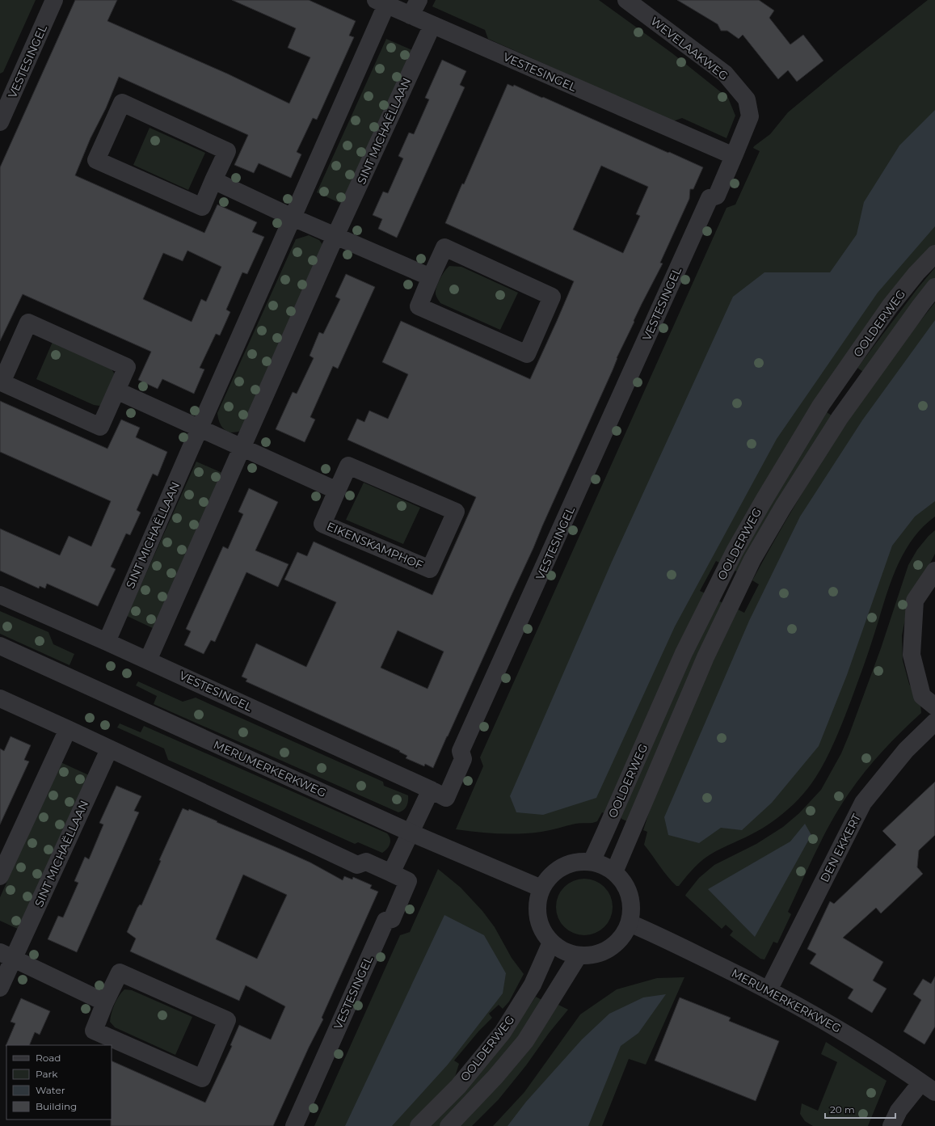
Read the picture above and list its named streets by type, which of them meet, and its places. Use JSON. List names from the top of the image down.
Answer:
{
  "streets": {
    "street": [
      "WEVELAAKWEG",
      "VESTESINGEL",
      "SINT MICHAËLLAAN",
      "OOLDERWEG",
      "EIKENSKAMPHOF",
      "MERUMERKERKWEG",
      "DEN EKKERT"
    ]
  },
  "crossings": [
    ["WEVELAAKWEG", "VESTESINGEL"],
    ["VESTESINGEL", "SINT MICHAËLLAAN"],
    ["OOLDERWEG", "MERUMERKERKWEG"],
    ["MERUMERKERKWEG", "DEN EKKERT"]
  ],
  "legend": [
    "Road",
    "Park",
    "Water",
    "Building"
  ],
  "scale_bar": "20 m"
}
